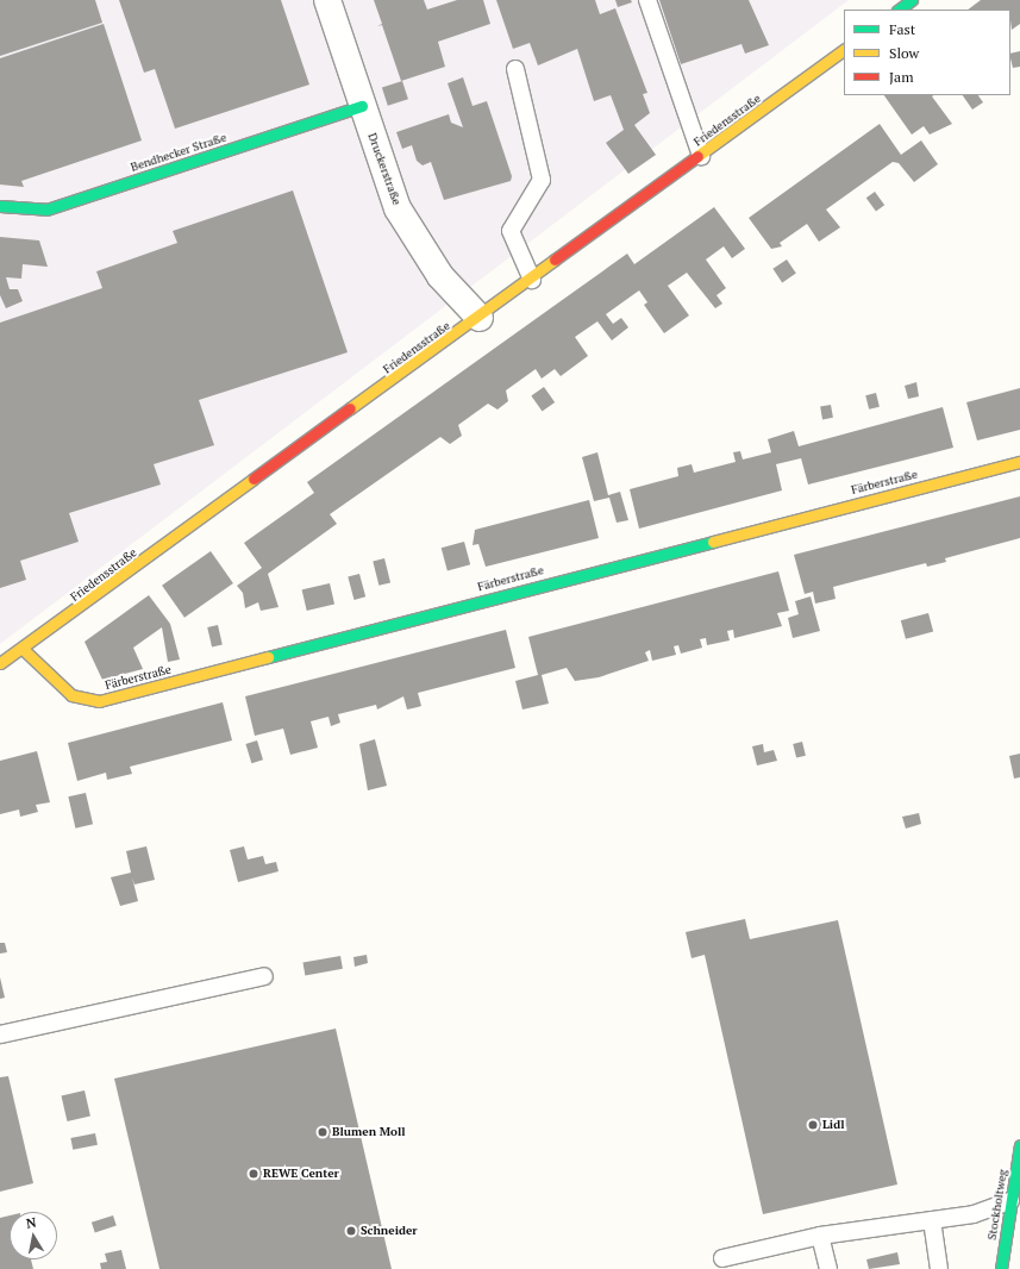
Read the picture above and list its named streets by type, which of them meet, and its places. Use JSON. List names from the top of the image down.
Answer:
{
  "streets": {
    "street": [
      "Friedensstraße",
      "Bendhecker Straße",
      "Druckerstraße",
      "Färberstraße",
      "Stockholtweg"
    ]
  },
  "crossings": [
    ["Friedensstraße", "Druckerstraße"],
    ["Friedensstraße", "Färberstraße"],
    ["Bendhecker Straße", "Druckerstraße"]
  ],
  "places": [
    "Lidl",
    "Blumen Moll",
    "REWE Center",
    "Schneider"
  ],
  "legend": ["Fast", "Slow", "Jam"],
  "north": "top"
}
